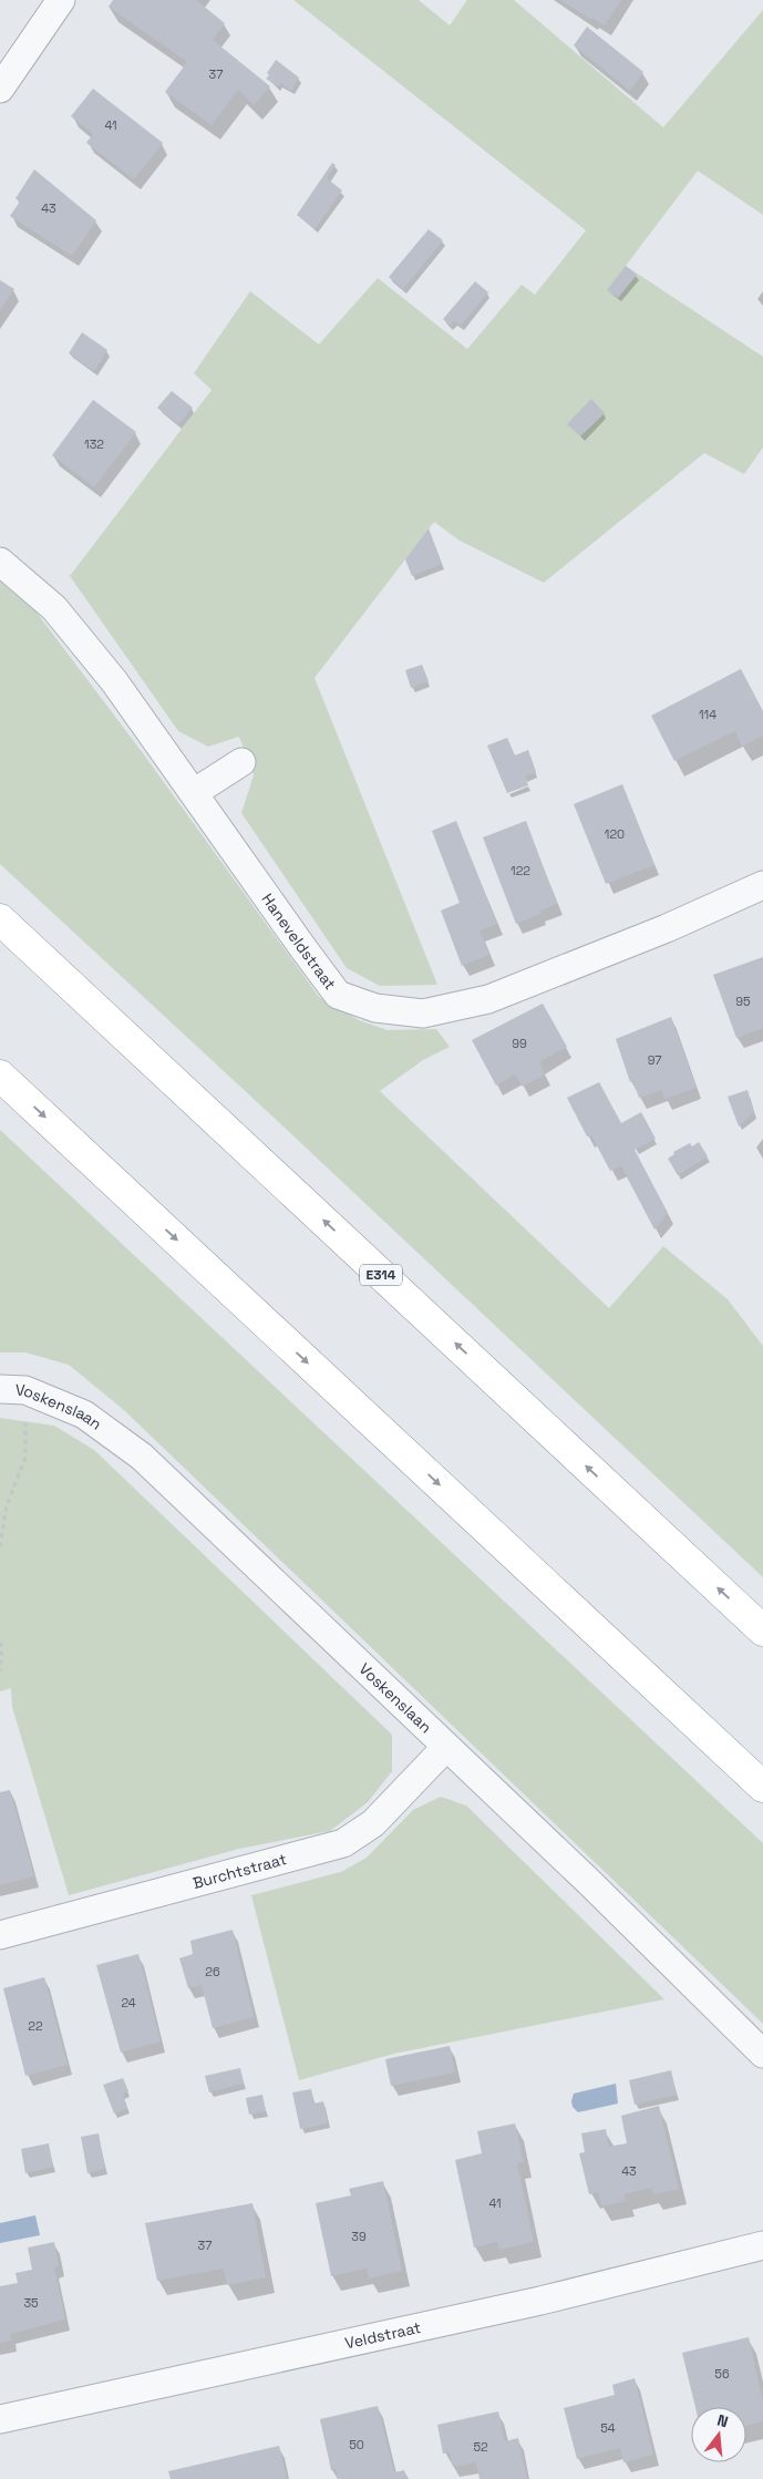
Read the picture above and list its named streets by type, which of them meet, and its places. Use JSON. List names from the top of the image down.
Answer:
{
  "streets": {
    "highway": ["E314"],
    "street": [
      "Haneveldstraat",
      "Voskenslaan",
      "Burchtstraat",
      "Veldstraat"
    ]
  },
  "crossings": [
    ["Voskenslaan", "Burchtstraat"]
  ],
  "house_numbers": [
    "37",
    "41",
    "43",
    "132",
    "114",
    "120",
    "122",
    "95",
    "99",
    "97",
    "26",
    "24",
    "22",
    "43",
    "41",
    "39",
    "37",
    "35",
    "56",
    "54",
    "50",
    "52"
  ],
  "north": "top"
}
